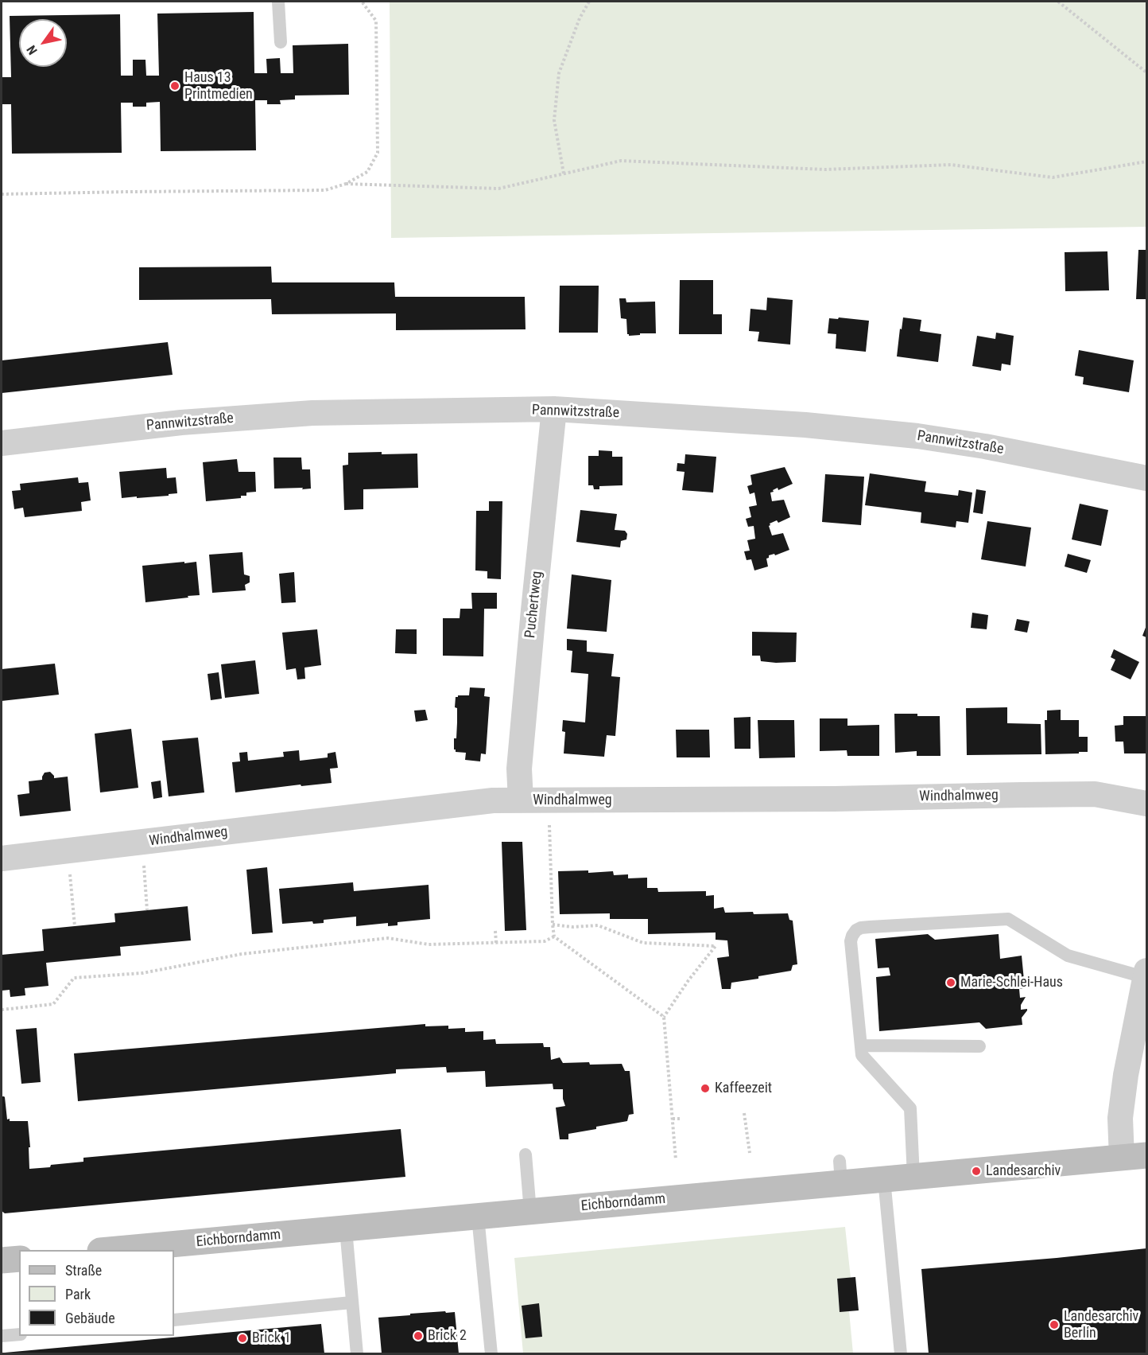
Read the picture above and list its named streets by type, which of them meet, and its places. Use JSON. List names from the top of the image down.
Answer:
{
  "streets": {
    "main road": ["Eichborndamm"],
    "street": ["Pannwitzstraße", "Puchertweg", "Windhalmweg"]
  },
  "crossings": [
    ["Pannwitzstraße", "Puchertweg"],
    ["Puchertweg", "Windhalmweg"]
  ],
  "places": [
    "Haus 13 Printmedien",
    "Marie-Schlei-Haus",
    "Kaffeezeit",
    "Landesarchiv",
    "Landesarchiv Berlin",
    "Brick 2",
    "Brick 1"
  ],
  "legend": ["Straße", "Park", "Gebäude"],
  "north": "bottom left"
}
